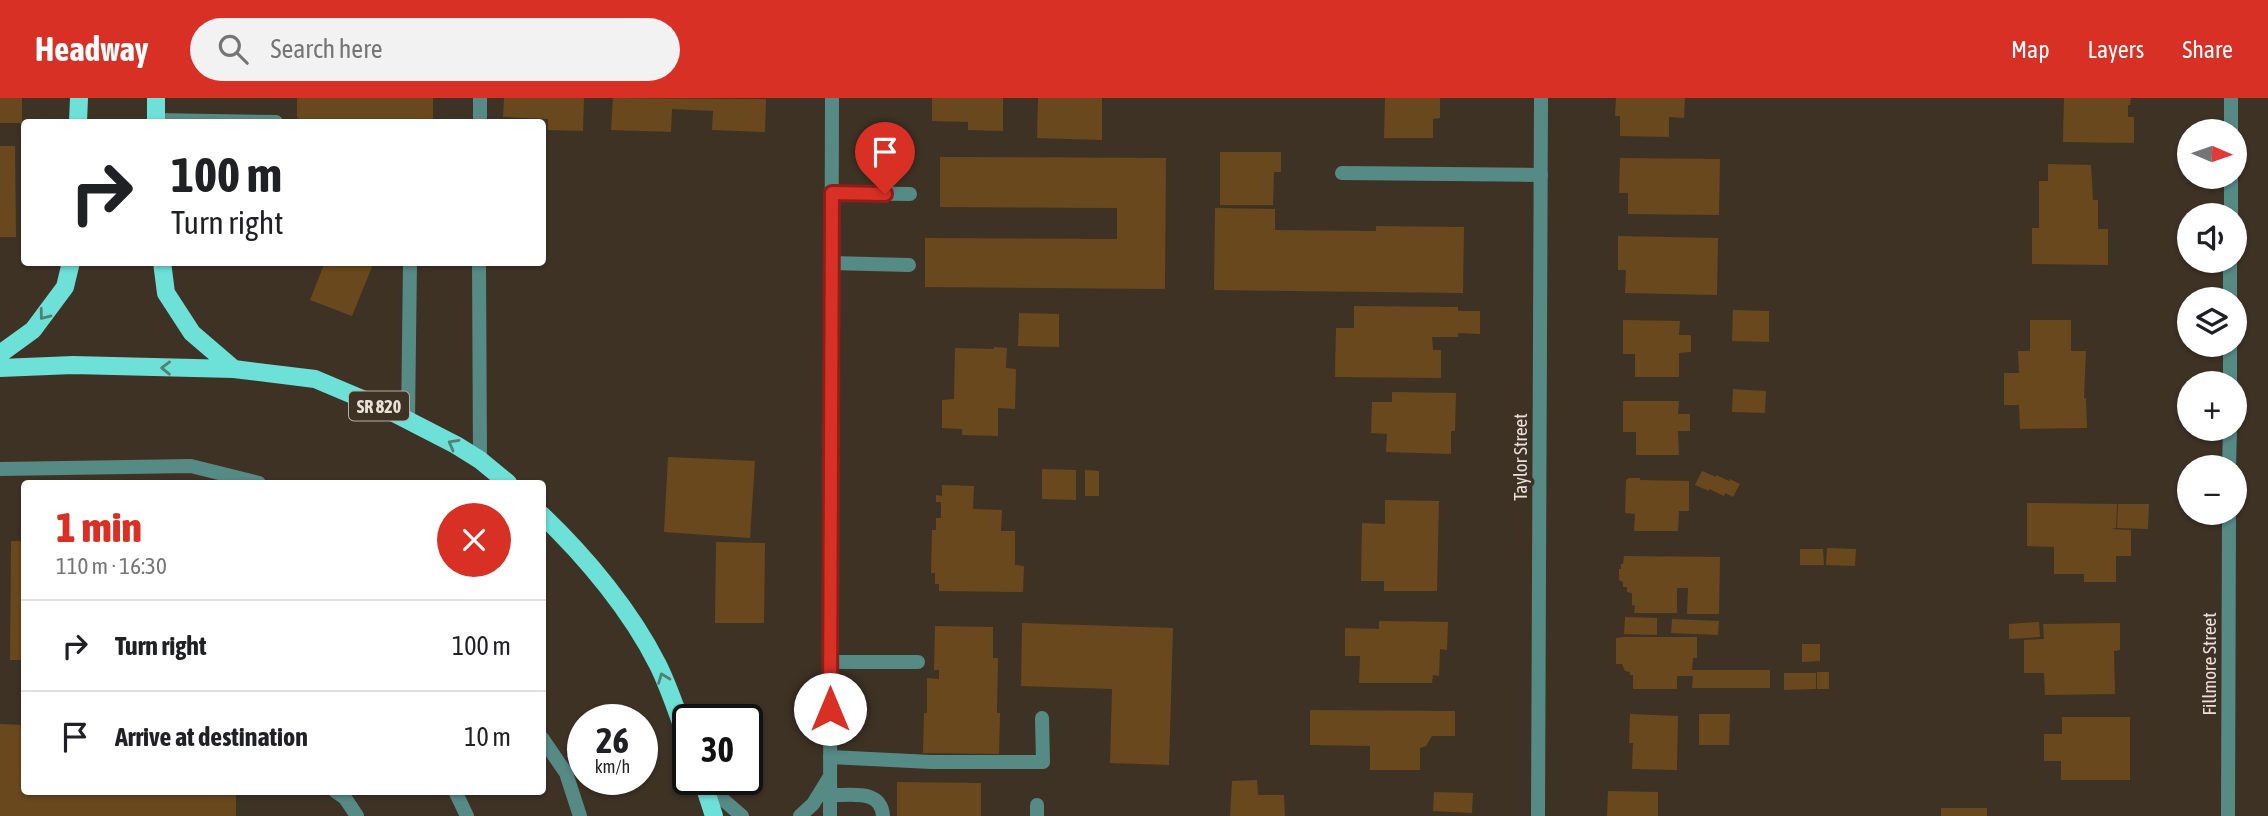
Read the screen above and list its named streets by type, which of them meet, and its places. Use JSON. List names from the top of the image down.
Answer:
{
  "streets": {
    "main road": ["SR 820"],
    "street": ["Taylor Street", "Fillmore Street"]
  },
  "north": "right",
  "page": {
    "header": "Headway",
    "search": "Search here",
    "nav": ["Map", "Layers", "Share"],
    "map_buttons": ["+", "−"],
    "turn": ["100 m", "Turn right"],
    "heading": ["1 min", "110 m · 16:30"],
    "list": [
      {
        "name": "Turn right",
        "value": "100 m"
      },
      {
        "name": "Arrive at destination",
        "value": "10 m"
      }
    ],
    "speed": "26 km/h",
    "limit": "30"
  }
}
